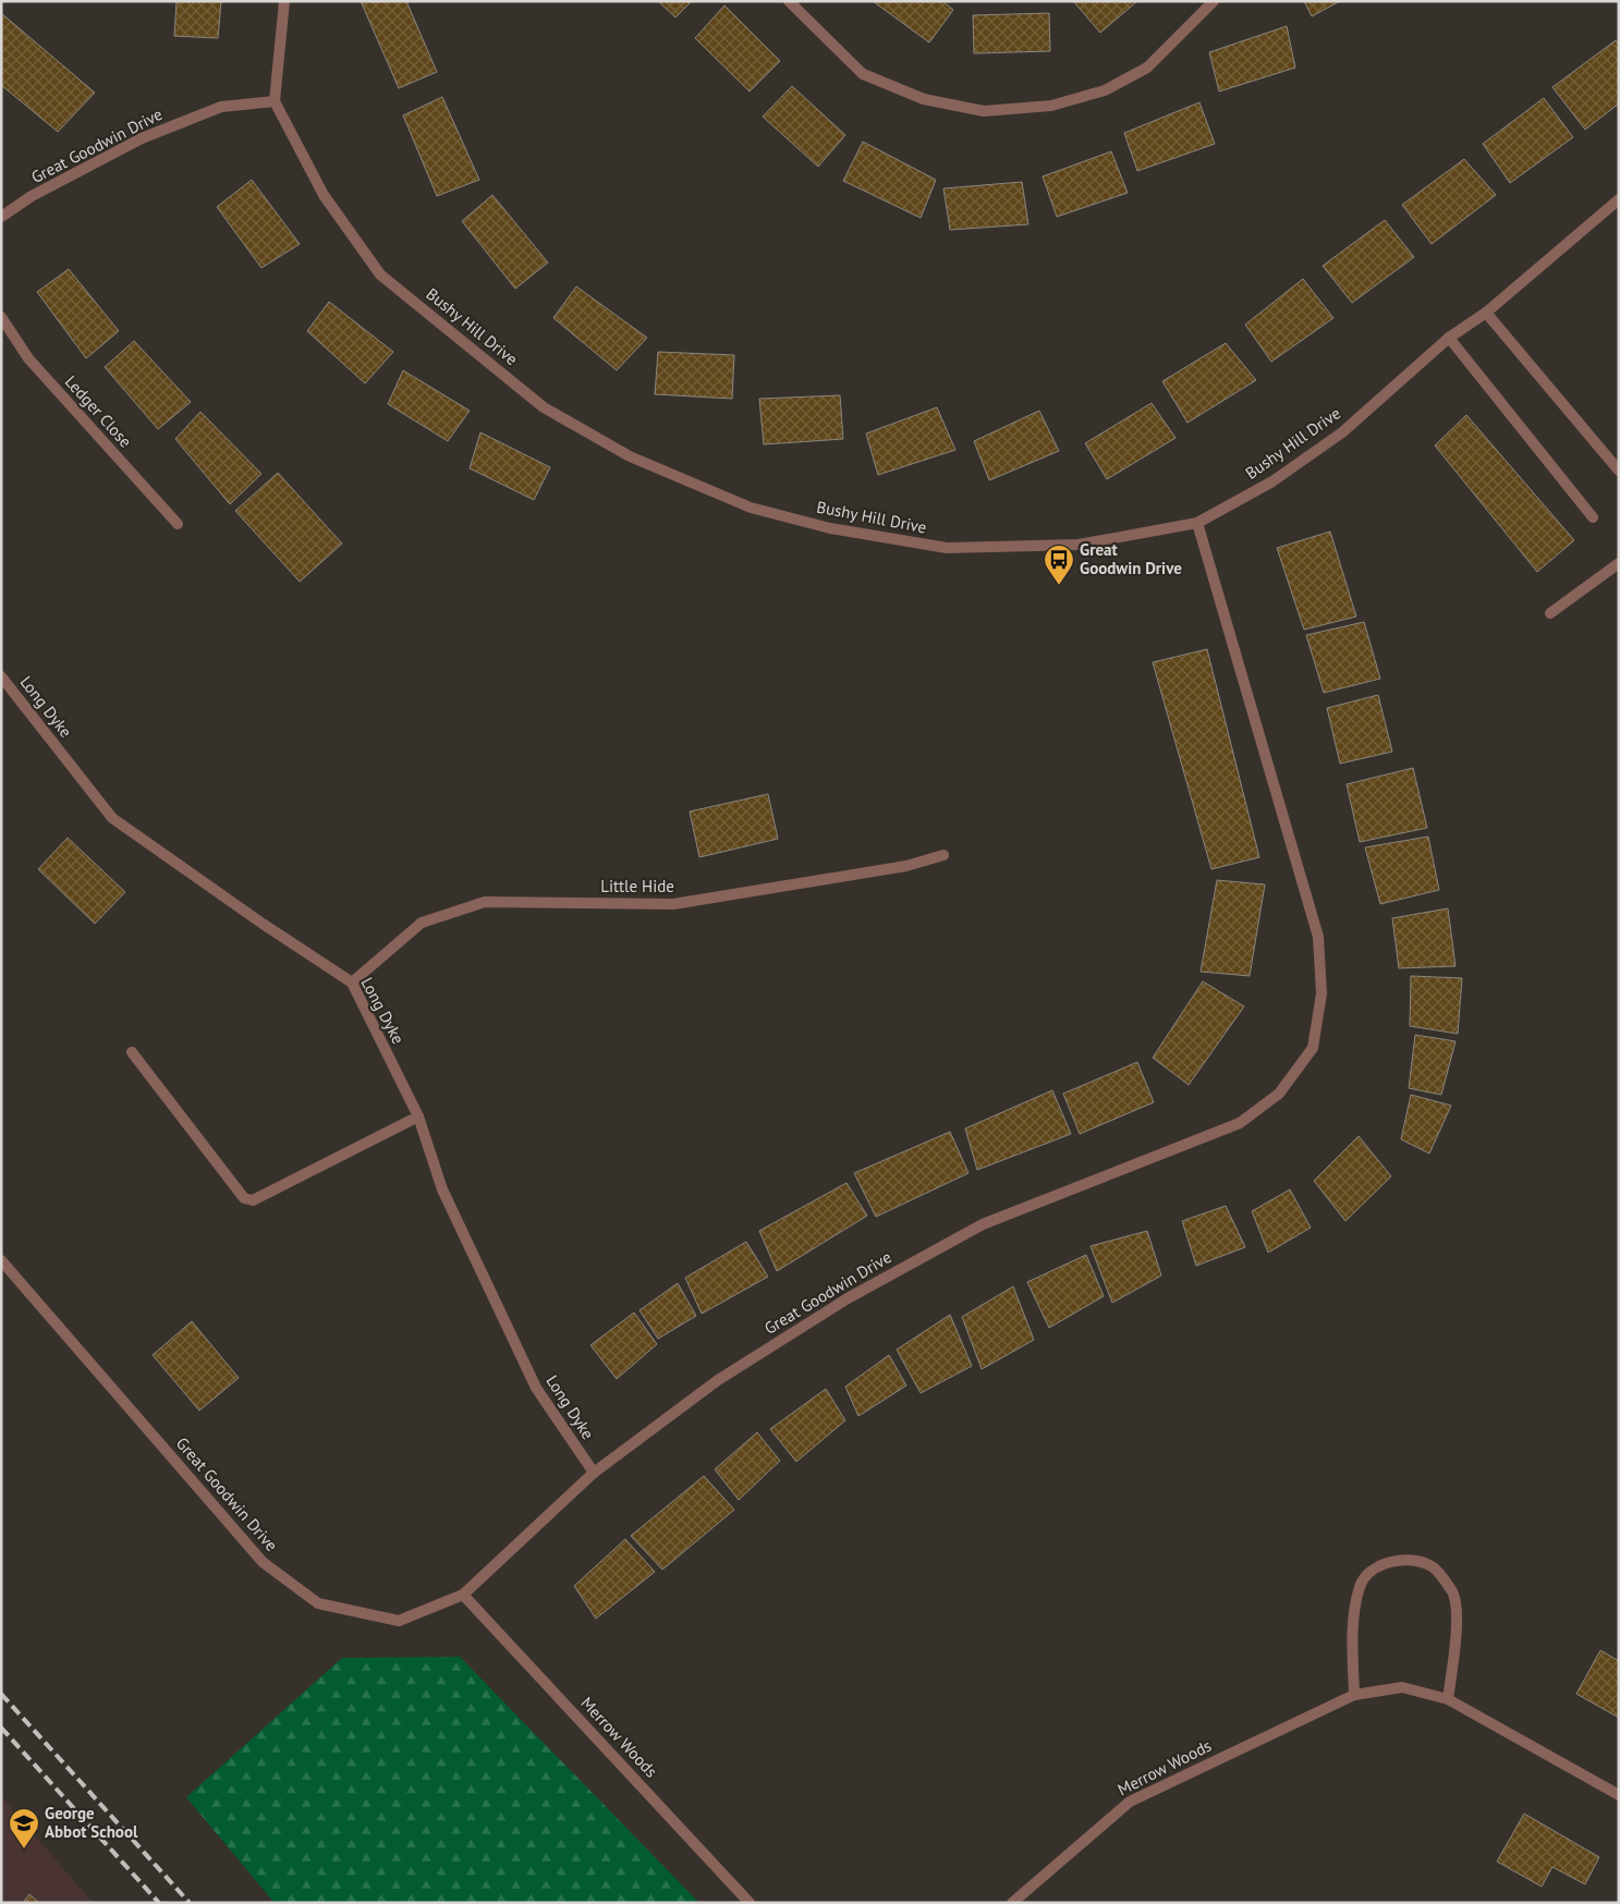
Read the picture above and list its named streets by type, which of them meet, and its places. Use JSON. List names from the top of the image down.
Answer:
{
  "streets": {
    "street": [
      "Great Goodwin Drive",
      "Bushy Hill Drive",
      "Ledger Close",
      "Long Dyke",
      "Little Hide",
      "Merrow Woods"
    ]
  },
  "crossings": [
    ["Great Goodwin Drive", "Bushy Hill Drive"],
    ["Great Goodwin Drive", "Long Dyke"],
    ["Great Goodwin Drive", "Merrow Woods"],
    ["Long Dyke", "Little Hide"]
  ],
  "places": {
    "bus stop": ["Great Goodwin Drive"],
    "school or university": ["George Abbot School"]
  }
}
